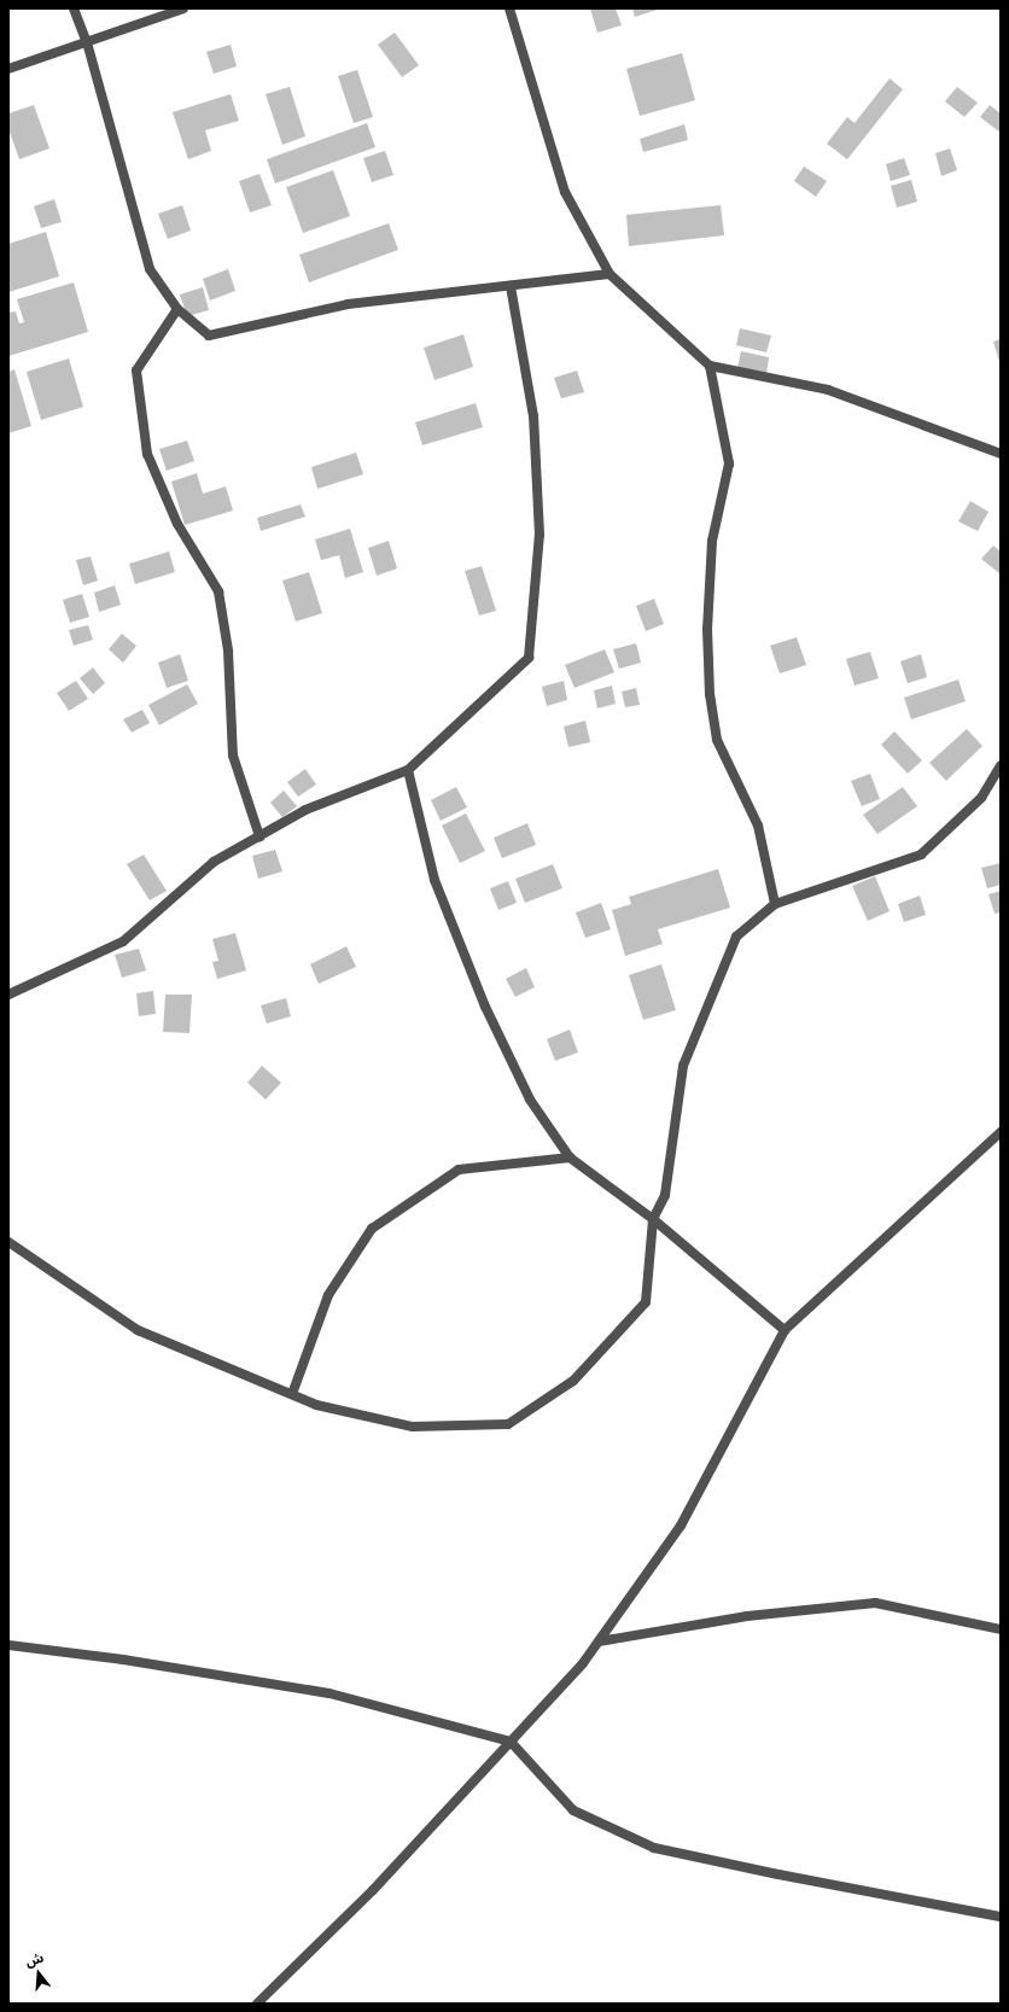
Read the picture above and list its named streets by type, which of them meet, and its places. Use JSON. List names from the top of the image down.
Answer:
{
  "north": "top"
}
